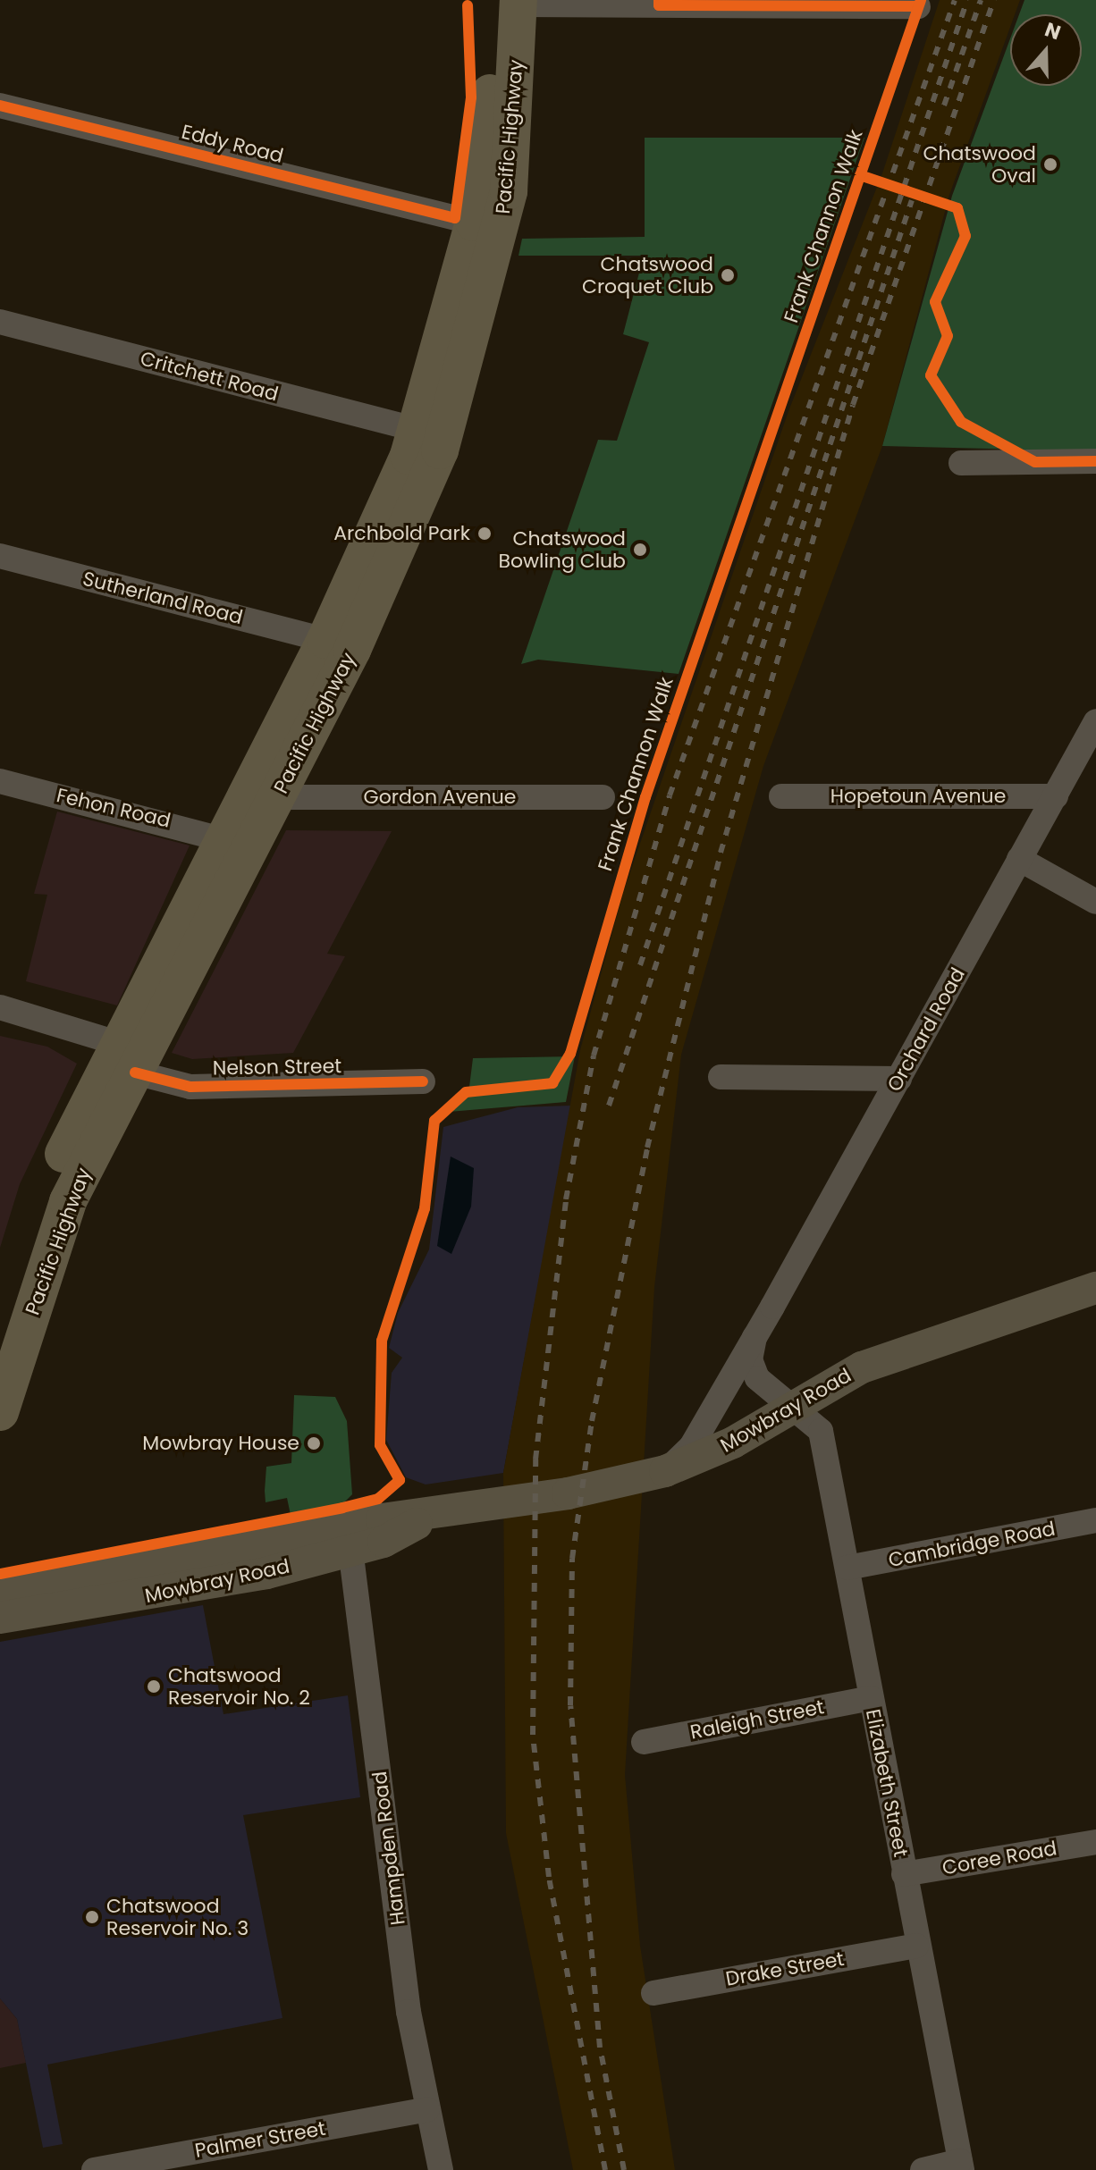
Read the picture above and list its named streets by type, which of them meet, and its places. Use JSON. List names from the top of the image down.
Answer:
{
  "streets": {
    "highway": ["Pacific Highway"],
    "main road": ["Mowbray Road"],
    "street": [
      "Eddy Road",
      "Critchett Road",
      "Sutherland Road",
      "Hopetoun Avenue",
      "Gordon Avenue",
      "Fehon Road",
      "Orchard Road",
      "Nelson Street",
      "Cambridge Road",
      "Raleigh Street",
      "Elizabeth Street",
      "Hampden Road",
      "Coree Road",
      "Drake Street",
      "Palmer Street"
    ],
    "cycle path": ["Frank Channon Walk"]
  },
  "crossings": [
    ["Pacific Highway", "Eddy Road"],
    ["Pacific Highway", "Critchett Road"],
    ["Pacific Highway", "Sutherland Road"],
    ["Pacific Highway", "Gordon Avenue"],
    ["Pacific Highway", "Fehon Road"],
    ["Pacific Highway", "Nelson Street"],
    ["Hopetoun Avenue", "Orchard Road"],
    ["Orchard Road", "Mowbray Road"],
    ["Orchard Road", "Elizabeth Street"],
    ["Mowbray Road", "Elizabeth Street"],
    ["Mowbray Road", "Hampden Road"],
    ["Cambridge Road", "Elizabeth Street"],
    ["Raleigh Street", "Elizabeth Street"],
    ["Elizabeth Street", "Coree Road"],
    ["Elizabeth Street", "Drake Street"],
    ["Hampden Road", "Palmer Street"]
  ],
  "places": [
    "Chatswood Oval",
    "Chatswood Croquet Club",
    "Archbold Park",
    "Chatswood Bowling Club",
    "Mowbray House",
    "Chatswood Reservoir No. 2",
    "Chatswood Reservoir No. 3"
  ],
  "north": "top"
}
